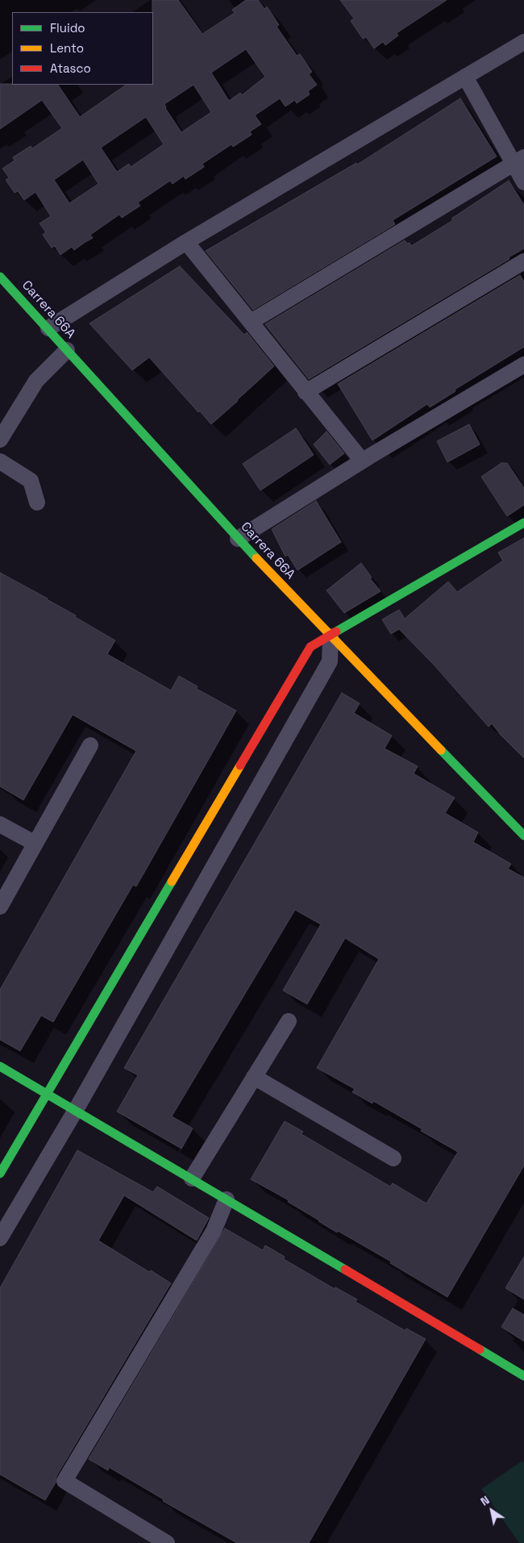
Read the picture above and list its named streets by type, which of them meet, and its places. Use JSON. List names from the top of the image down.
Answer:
{
  "streets": {
    "street": ["Carrera 66A"]
  },
  "legend": ["Fluido", "Lento", "Atasco"],
  "north": "top left"
}
